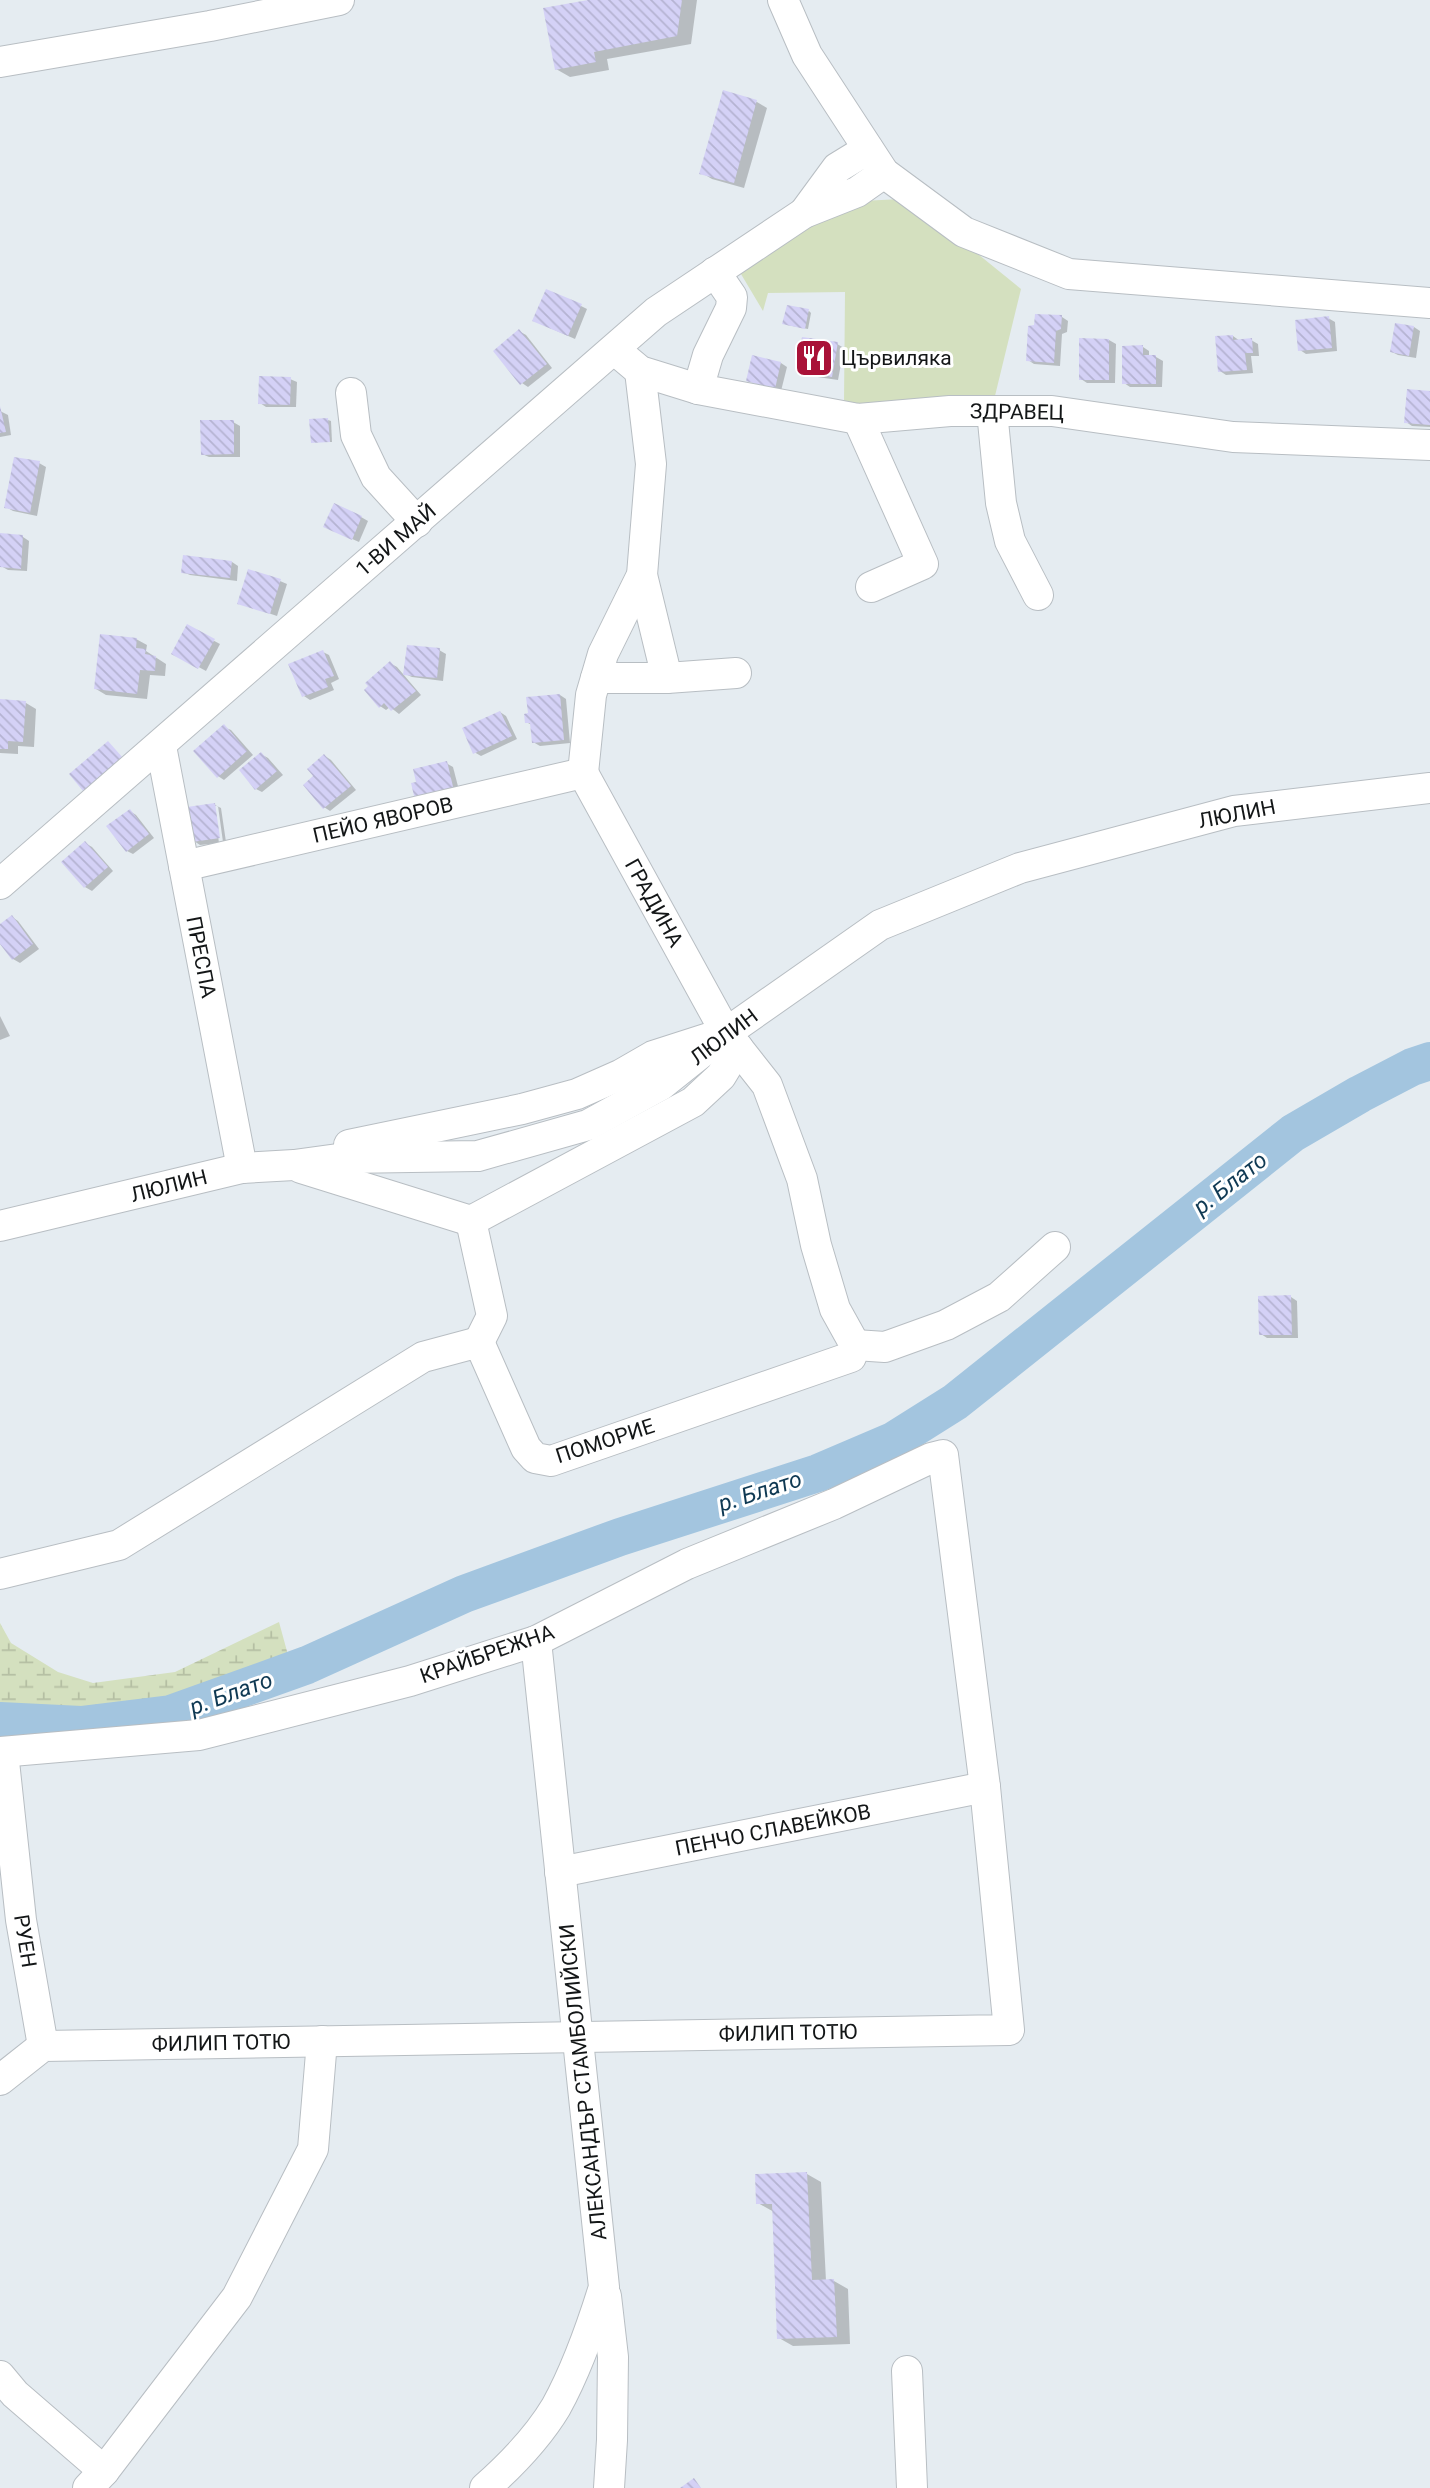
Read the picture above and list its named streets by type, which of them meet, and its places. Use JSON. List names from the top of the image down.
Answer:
{
  "streets": {
    "street": [
      "ЗДРАВЕЦ",
      "1-ВИ МАЙ",
      "ЛЮЛИН",
      "ПЕЙО ЯВОРОВ",
      "ГРАДИНА",
      "ПРЕСПА",
      "ПОМОРИЕ",
      "КРАЙБРЕЖНА",
      "ПЕНЧО СЛАВЕЙКОВ",
      "РУЕН",
      "ФИЛИП ТОТЮ",
      "АЛЕКСАНДЪР СТАМБОЛИЙСКИ"
    ]
  },
  "crossings": [
    ["ЗДРАВЕЦ", "1-ВИ МАЙ"],
    ["1-ВИ МАЙ", "ПРЕСПА"],
    ["ЛЮЛИН", "ГРАДИНА"],
    ["ЛЮЛИН", "ПРЕСПА"],
    ["ПЕЙО ЯВОРОВ", "ГРАДИНА"],
    ["ПЕЙО ЯВОРОВ", "ПРЕСПА"],
    ["КРАЙБРЕЖНА", "РУЕН"],
    ["КРАЙБРЕЖНА", "ФИЛИП ТОТЮ"],
    ["КРАЙБРЕЖНА", "АЛЕКСАНДЪР СТАМБОЛИЙСКИ"],
    ["ПЕНЧО СЛАВЕЙКОВ", "ФИЛИП ТОТЮ"],
    ["ПЕНЧО СЛАВЕЙКОВ", "АЛЕКСАНДЪР СТАМБОЛИЙСКИ"],
    ["РУЕН", "ФИЛИП ТОТЮ"],
    ["ФИЛИП ТОТЮ", "АЛЕКСАНДЪР СТАМБОЛИЙСКИ"]
  ],
  "water": ["р. Блато"],
  "places": {
    "restaurant": ["Цървиляка"]
  }
}
